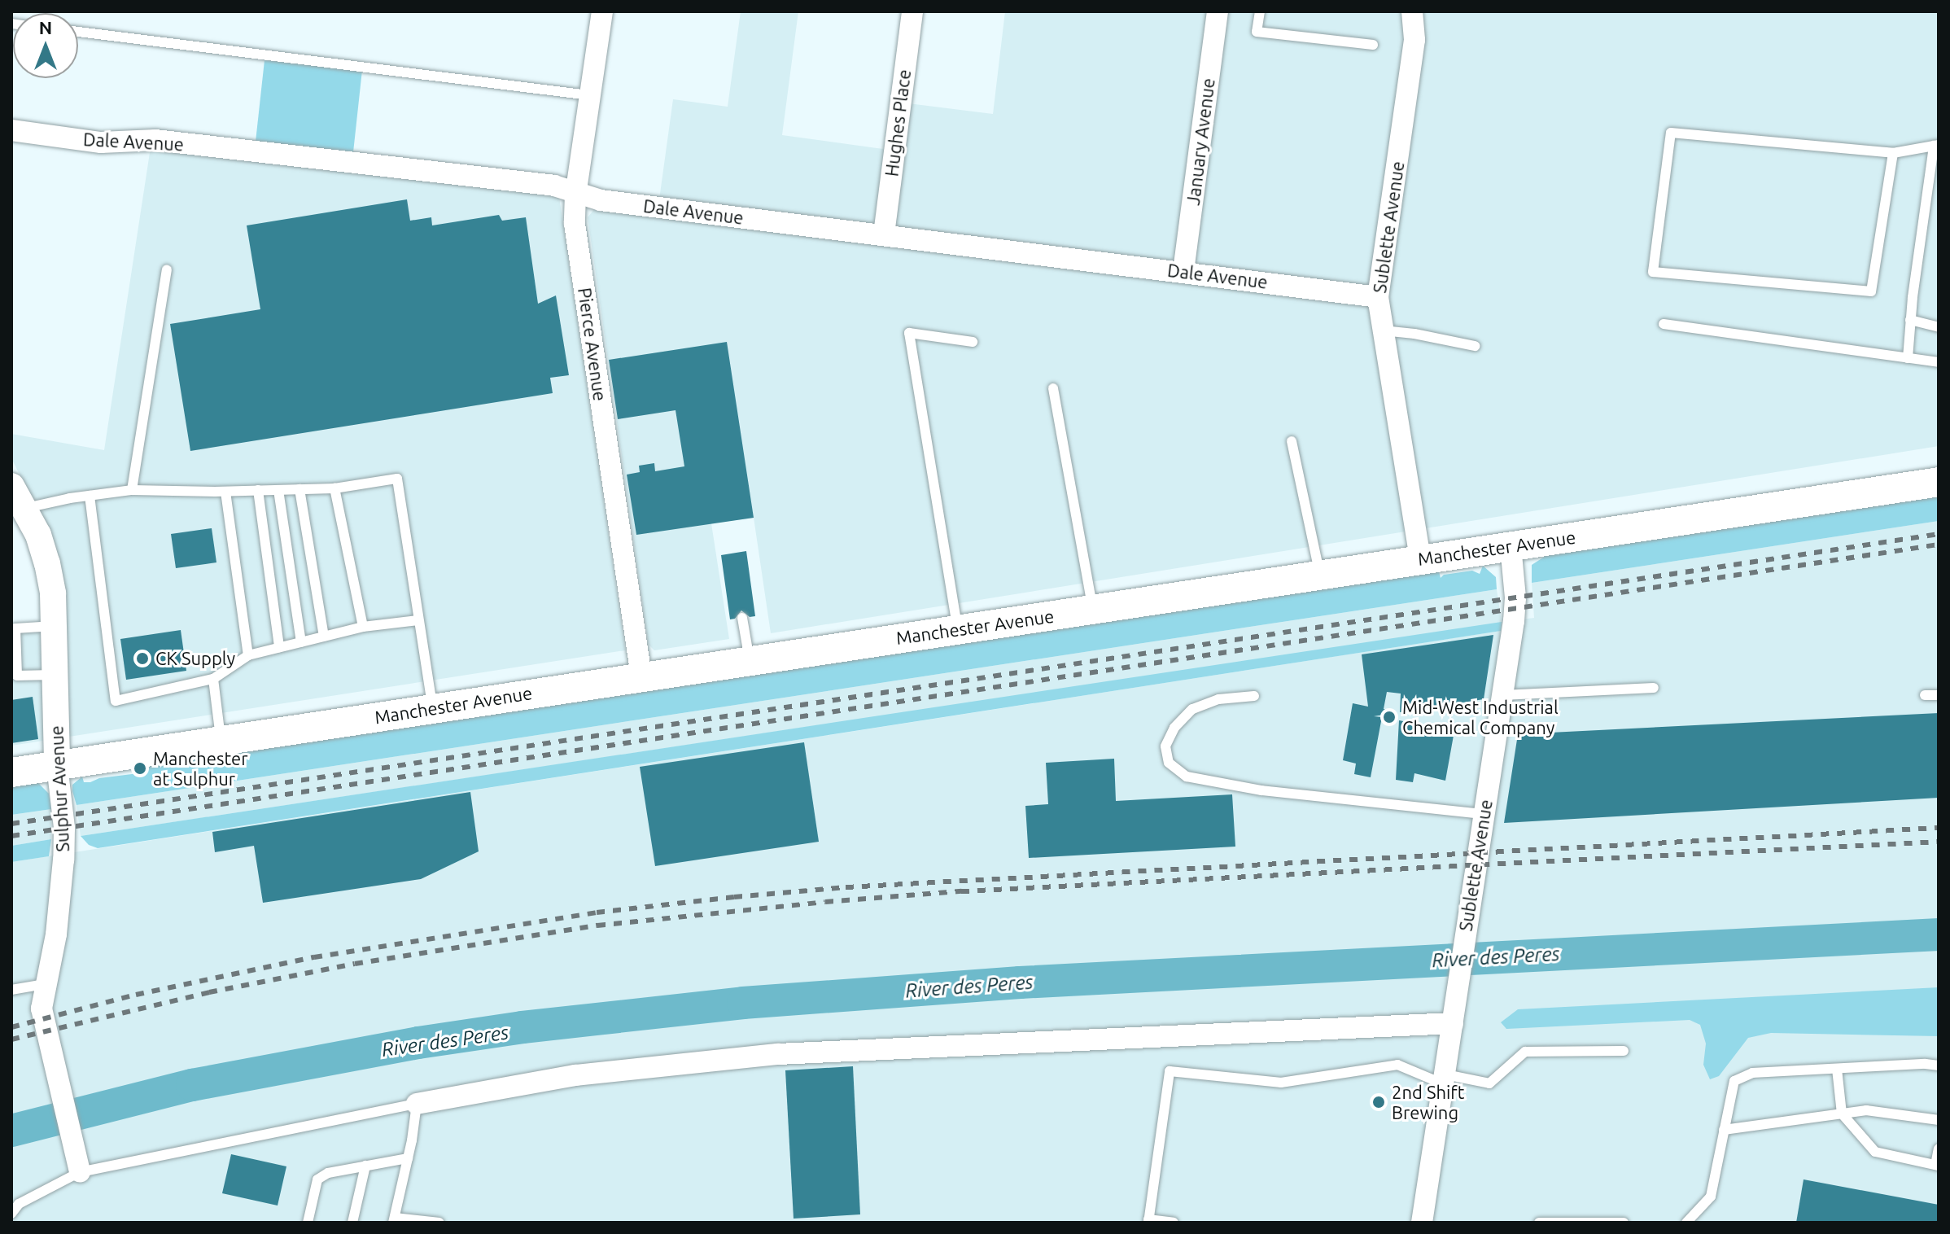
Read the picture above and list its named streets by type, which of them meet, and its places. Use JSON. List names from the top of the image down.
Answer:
{
  "streets": {
    "main road": ["Manchester Avenue"],
    "street": [
      "Hughes Place",
      "Dale Avenue",
      "January Avenue",
      "Sublette Avenue",
      "Pierce Avenue",
      "Sulphur Avenue"
    ]
  },
  "crossings": [
    ["Hughes Place", "Dale Avenue"],
    ["Dale Avenue", "January Avenue"],
    ["Dale Avenue", "Sublette Avenue"],
    ["Dale Avenue", "Pierce Avenue"],
    ["Sublette Avenue", "Manchester Avenue"],
    ["Pierce Avenue", "Manchester Avenue"],
    ["Manchester Avenue", "Sulphur Avenue"]
  ],
  "water": ["River des Peres"],
  "places": [
    "CK Supply",
    "Mid-West Industrial Chemical Company",
    "Manchester at Sulphur",
    "2nd Shift Brewing"
  ],
  "north": "top"
}
